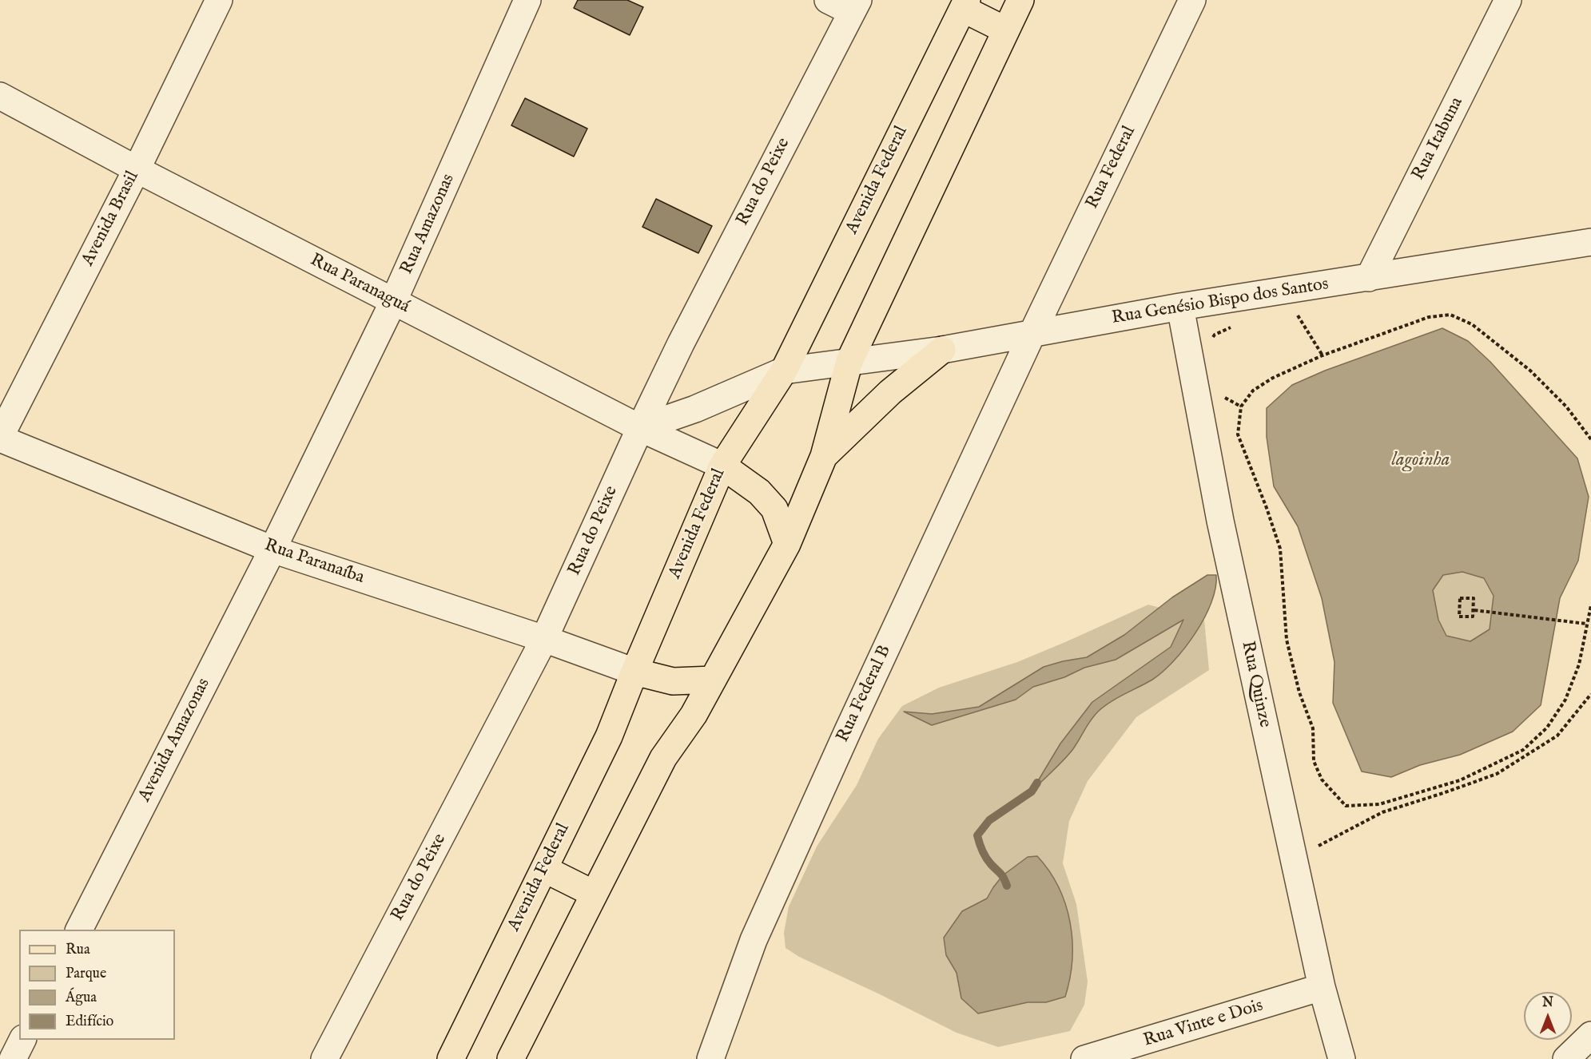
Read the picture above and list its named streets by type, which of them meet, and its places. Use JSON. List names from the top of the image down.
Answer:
{
  "streets": {
    "main road": ["Avenida Federal"],
    "street": [
      "Rua Itabuna",
      "Rua Federal",
      "Rua do Peixe",
      "Avenida Brasil",
      "Rua Amazonas",
      "Rua Paranaguá",
      "Rua Genésio Bispo dos Santos",
      "Rua Paranaíba",
      "Rua Quinze",
      "Rua Federal B",
      "Avenida Amazonas",
      "Rua Vinte e Dois"
    ]
  },
  "crossings": [
    ["Rua Itabuna", "Rua Genésio Bispo dos Santos"],
    ["Rua Federal", "Rua Genésio Bispo dos Santos"],
    ["Rua Federal", "Rua Federal B"],
    ["Avenida Federal", "Rua Paranaguá"],
    ["Avenida Federal", "Rua Genésio Bispo dos Santos"],
    ["Avenida Federal", "Rua Paranaíba"],
    ["Rua do Peixe", "Rua Paranaguá"],
    ["Rua do Peixe", "Rua Genésio Bispo dos Santos"],
    ["Rua do Peixe", "Rua Paranaíba"],
    ["Avenida Brasil", "Rua Paranaguá"],
    ["Avenida Brasil", "Rua Paranaíba"],
    ["Rua Amazonas", "Rua Paranaguá"],
    ["Rua Amazonas", "Rua Paranaíba"],
    ["Rua Amazonas", "Avenida Amazonas"],
    ["Rua Paranaguá", "Rua Genésio Bispo dos Santos"],
    ["Rua Genésio Bispo dos Santos", "Rua Quinze"],
    ["Rua Genésio Bispo dos Santos", "Rua Federal B"],
    ["Rua Paranaíba", "Avenida Amazonas"],
    ["Rua Quinze", "Rua Vinte e Dois"]
  ],
  "water": ["lagoinha"],
  "legend": [
    "Rua",
    "Parque",
    "Água",
    "Edifício"
  ],
  "north": "top"
}
